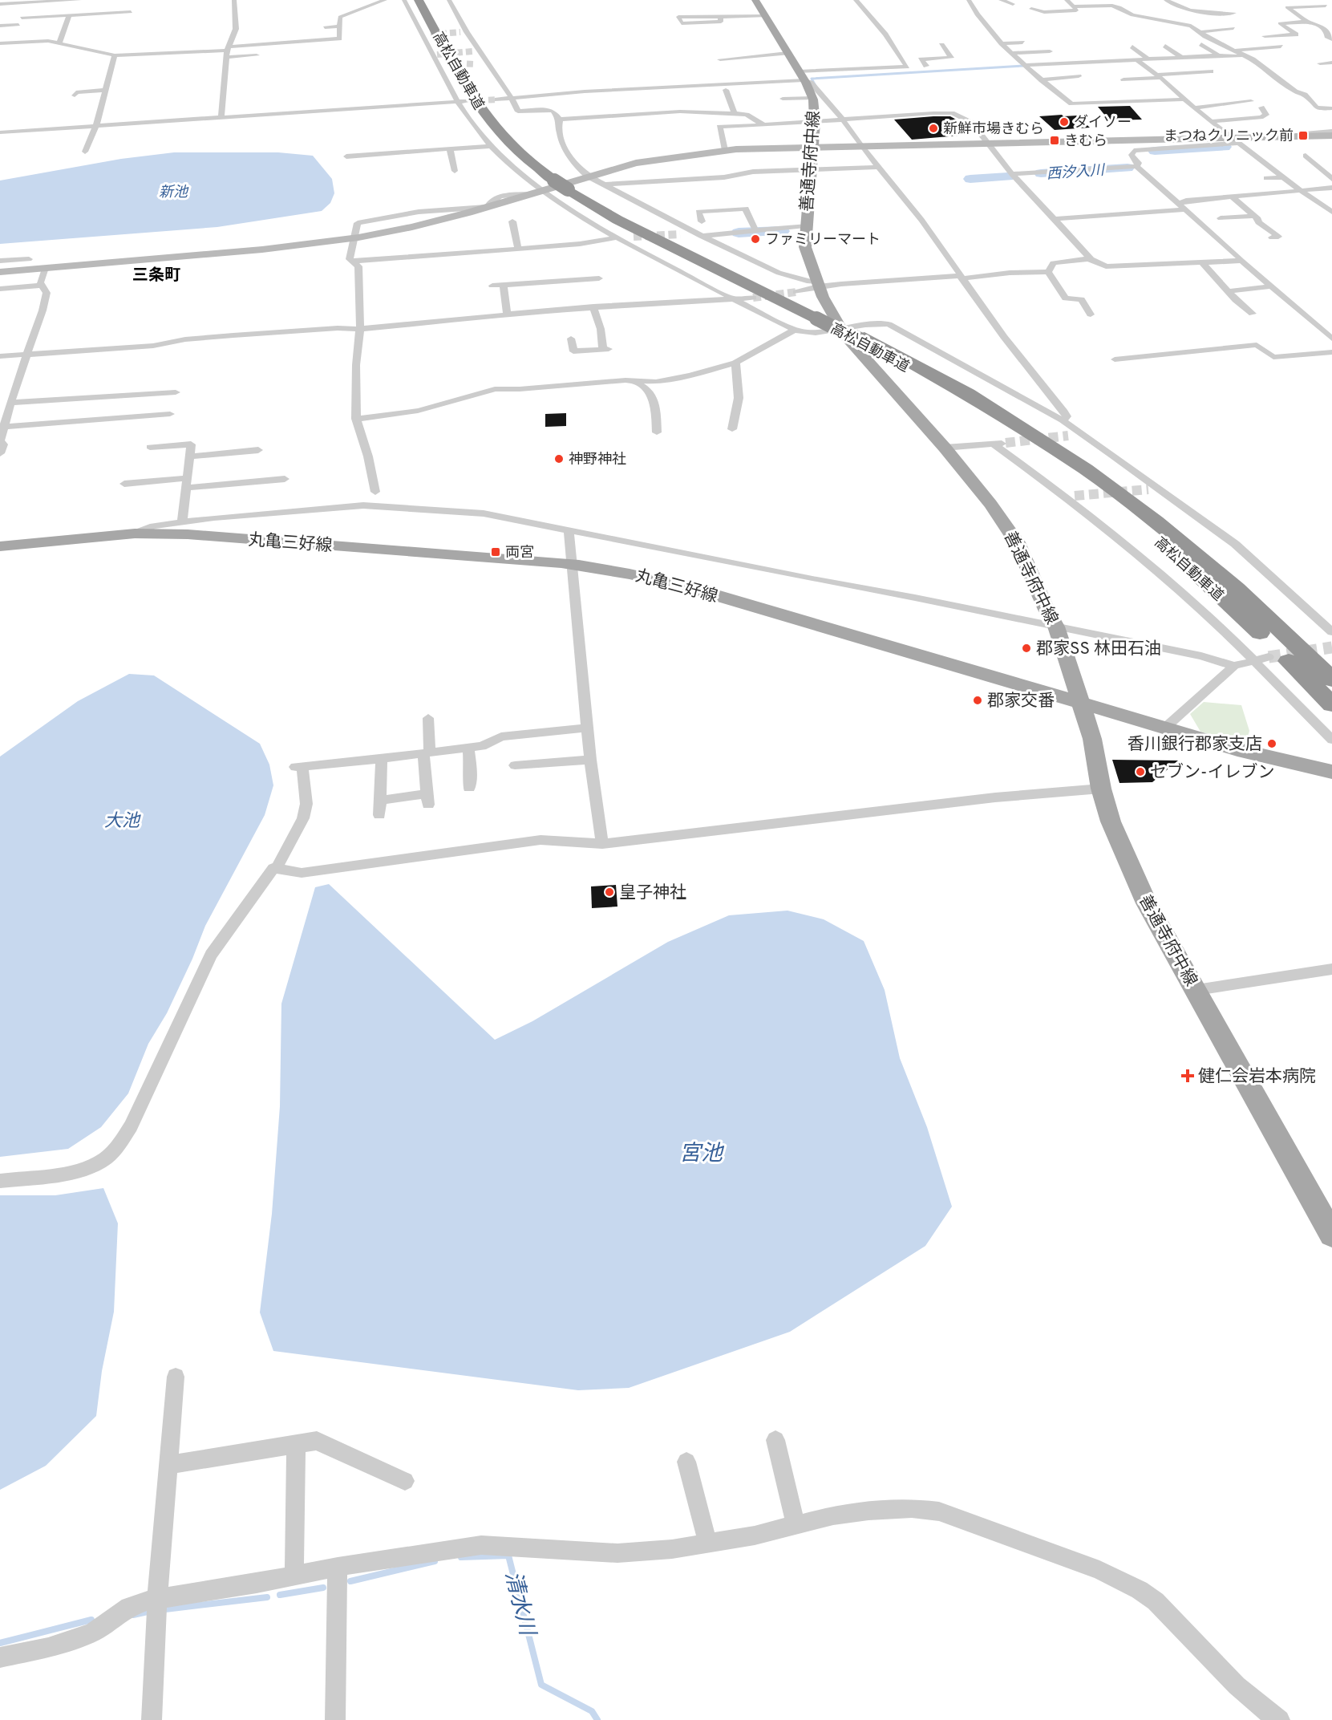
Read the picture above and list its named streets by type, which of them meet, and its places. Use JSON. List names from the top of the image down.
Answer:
{
  "streets": {
    "highway": ["高松自動車道"],
    "main road": ["善通寺府中線", "丸亀三好線"]
  },
  "crossings": [
    ["善通寺府中線", "丸亀三好線"]
  ],
  "districts": ["三条町"],
  "water": [
    "西汐入川",
    "新池",
    "大池",
    "宮池",
    "清水川"
  ],
  "places": {
    "other": [
      "ダイソー",
      "新鮮市場きむら",
      "ファミリーマート",
      "神野神社",
      "郡家SS 林田石油",
      "郡家交番",
      "香川銀行郡家支店",
      "セブン-イレブン",
      "皇子神社"
    ],
    "transit": ["まつねクリニック前", "きむら", "両宮"],
    "health": ["健仁会岩本病院"]
  }
}
